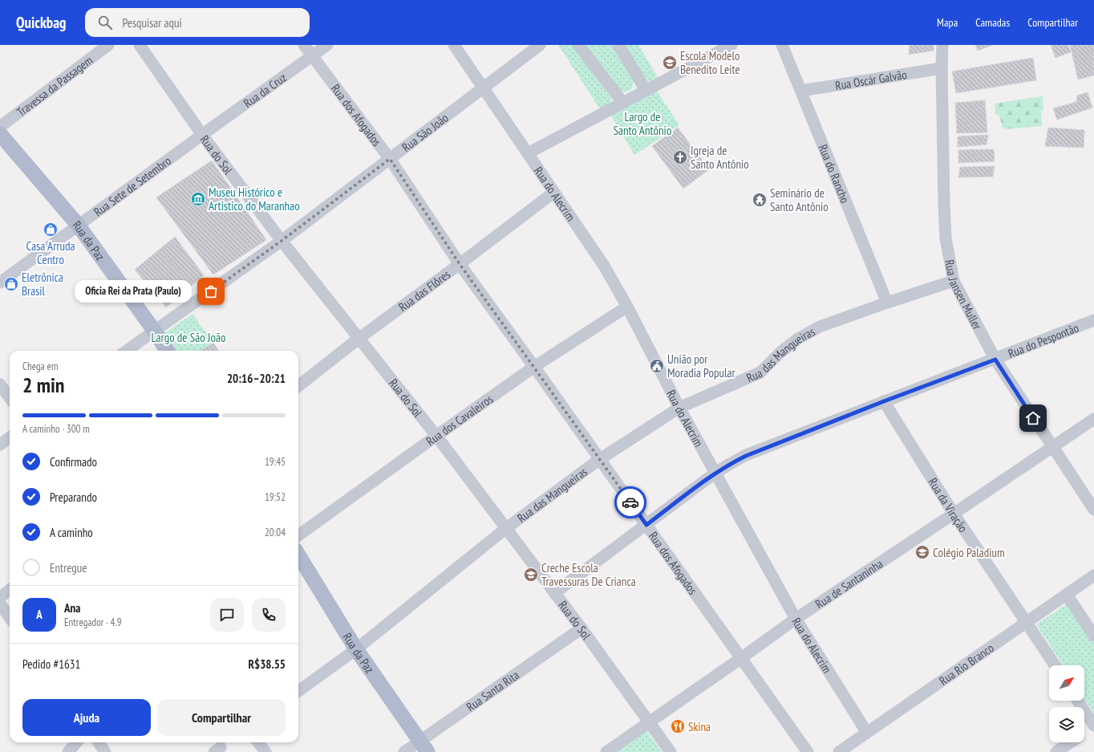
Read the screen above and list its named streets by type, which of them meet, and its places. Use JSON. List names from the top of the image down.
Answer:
{
  "streets": {
    "main road": ["Rua da Paz"],
    "street": [
      "Rua Oscár Galvão",
      "Travessa da Passagem",
      "Rua da Cruz",
      "Rua dos Afogados",
      "Rua São João",
      "Rua do Sol",
      "Rua do Rancho",
      "Rua Sete de Setembro",
      "Rua do Alecrim",
      "Rua das Flôres",
      "Rua Jansen Muller",
      "Rua do Pespontão",
      "Rua das Mangueiras",
      "Rua dos Cavaleiros",
      "Rua da Viração",
      "Rua de Santaninha",
      "Rua Rio Branco",
      "Rua Santa Rita"
    ]
  },
  "crossings": [
    ["Rua Oscár Galvão", "Rua do Rancho"],
    ["Rua Oscár Galvão", "Rua Jansen Muller"],
    ["Rua da Cruz", "Rua dos Afogados"],
    ["Rua da Cruz", "Rua do Sol"],
    ["Rua da Cruz", "Rua Sete de Setembro"],
    ["Rua dos Afogados", "Rua São João"],
    ["Rua dos Afogados", "Rua das Flôres"],
    ["Rua dos Afogados", "Rua do Pespontão"],
    ["Rua dos Afogados", "Rua das Mangueiras"],
    ["Rua dos Afogados", "Rua dos Cavaleiros"],
    ["Rua dos Afogados", "Rua de Santaninha"],
    ["Rua São João", "Rua do Sol"],
    ["Rua São João", "Rua do Alecrim"],
    ["Rua São João", "Rua da Paz"],
    ["Rua do Sol", "Rua Sete de Setembro"],
    ["Rua do Sol", "Rua das Flôres"],
    ["Rua do Sol", "Rua do Pespontão"],
    ["Rua do Sol", "Rua das Mangueiras"],
    ["Rua do Sol", "Rua dos Cavaleiros"],
    ["Rua do Sol", "Rua de Santaninha"],
    ["Rua do Sol", "Rua Santa Rita"],
    ["Rua do Rancho", "Rua das Mangueiras"],
    ["Rua Sete de Setembro", "Rua da Paz"],
    ["Rua do Alecrim", "Rua das Flôres"],
    ["Rua do Alecrim", "Rua do Pespontão"],
    ["Rua do Alecrim", "Rua das Mangueiras"],
    ["Rua do Alecrim", "Rua dos Cavaleiros"],
    ["Rua do Alecrim", "Rua de Santaninha"],
    ["Rua do Alecrim", "Rua Rio Branco"],
    ["Rua da Paz", "Rua das Mangueiras"],
    ["Rua da Paz", "Rua Santa Rita"],
    ["Rua Jansen Muller", "Rua do Pespontão"],
    ["Rua Jansen Muller", "Rua das Mangueiras"],
    ["Rua Jansen Muller", "Rua de Santaninha"],
    ["Rua do Pespontão", "Rua da Viração"],
    ["Rua da Viração", "Rua de Santaninha"],
    ["Rua da Viração", "Rua Rio Branco"]
  ],
  "parks": ["Largo de Santo Antônio", "Largo de São João"],
  "places": {
    "school or university": ["Escola Modelo Benedito Leite", "Colégio Paladium", "Creche Escola Travessuras De Crianca"],
    "church": ["Igreja de Santo Antônio"],
    "museum": ["Museu Histórico e Artistico do Maranhao"],
    "temple": ["Seminário de Santo Antônio"],
    "shop": ["Casa Arruda Centro", "Eletrônica Brasil"],
    "other": ["Oficia Rei da Prata (Paulo)"],
    "public building": ["União por Moradia Popular"],
    "restaurant": ["Skina"]
  },
  "north": "top right",
  "page": {
    "header": "Quickbag",
    "search": "Pesquisar aqui",
    "nav": ["Mapa", "Camadas", "Compartilhar"],
    "bubble": "Oficia Rei da Prata (Paulo)",
    "heading": ["2 min", "Chega em", "20:16–20:21"],
    "panel": [
      "Ana",
      "Entregador · 4.9",
      "Pedido #1631",
      "R$38.55"
    ],
    "bar": "A caminho · 300 m",
    "list": [
      ["Confirmado", "19:45"],
      ["Preparando", "19:52"],
      ["A caminho", "20:04"],
      "Entregue"
    ],
    "round": "A",
    "buttons": ["Ajuda", "Compartilhar"]
  }
}
